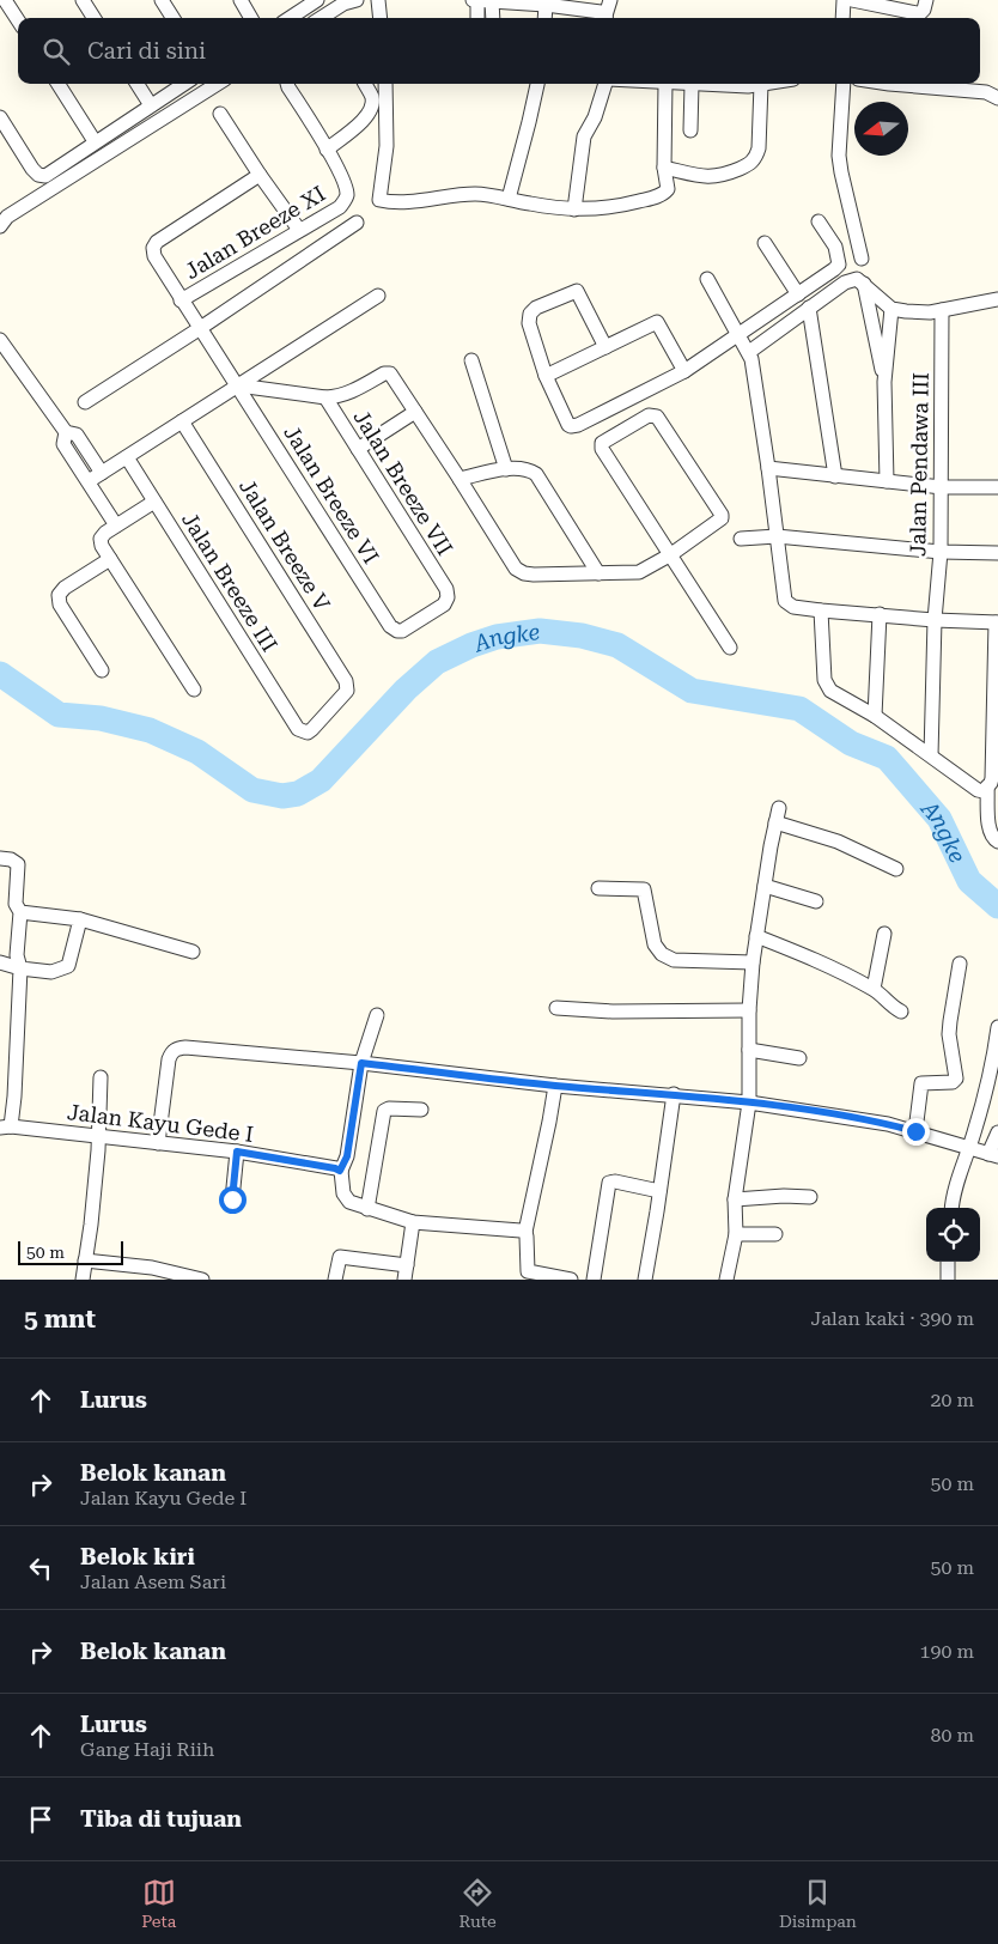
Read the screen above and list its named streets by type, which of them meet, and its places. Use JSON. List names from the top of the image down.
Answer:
{
  "streets": {
    "street": [
      "Jalan Breeze XI",
      "Jalan Pendawa III",
      "Jalan Breeze VII",
      "Jalan Breeze VI",
      "Jalan Breeze V",
      "Jalan Breeze III",
      "Jalan Kayu Gede I"
    ]
  },
  "crossings": [
    ["Jalan Breeze XI", "Jalan Breeze VI"],
    ["Jalan Breeze VII", "Jalan Breeze VI"],
    ["Jalan Breeze V", "Jalan Breeze III"]
  ],
  "water": ["Angke"],
  "scale_bar": "50 m",
  "north": "left",
  "page": {
    "search": "Cari di sini",
    "scale": "50 m",
    "heading": ["5 mnt", "Jalan kaki · 390 m"],
    "list": [
      ["Lurus", "20 m"],
      ["Belok kanan", "Jalan Kayu Gede I", "50 m"],
      ["Belok kiri", "Jalan Asem Sari", "50 m"],
      ["Belok kanan", "190 m"],
      ["Lurus", "Gang Haji Riih", "80 m"],
      "Tiba di tujuan"
    ],
    "nav": ["Peta", "Rute", "Disimpan"]
  }
}
